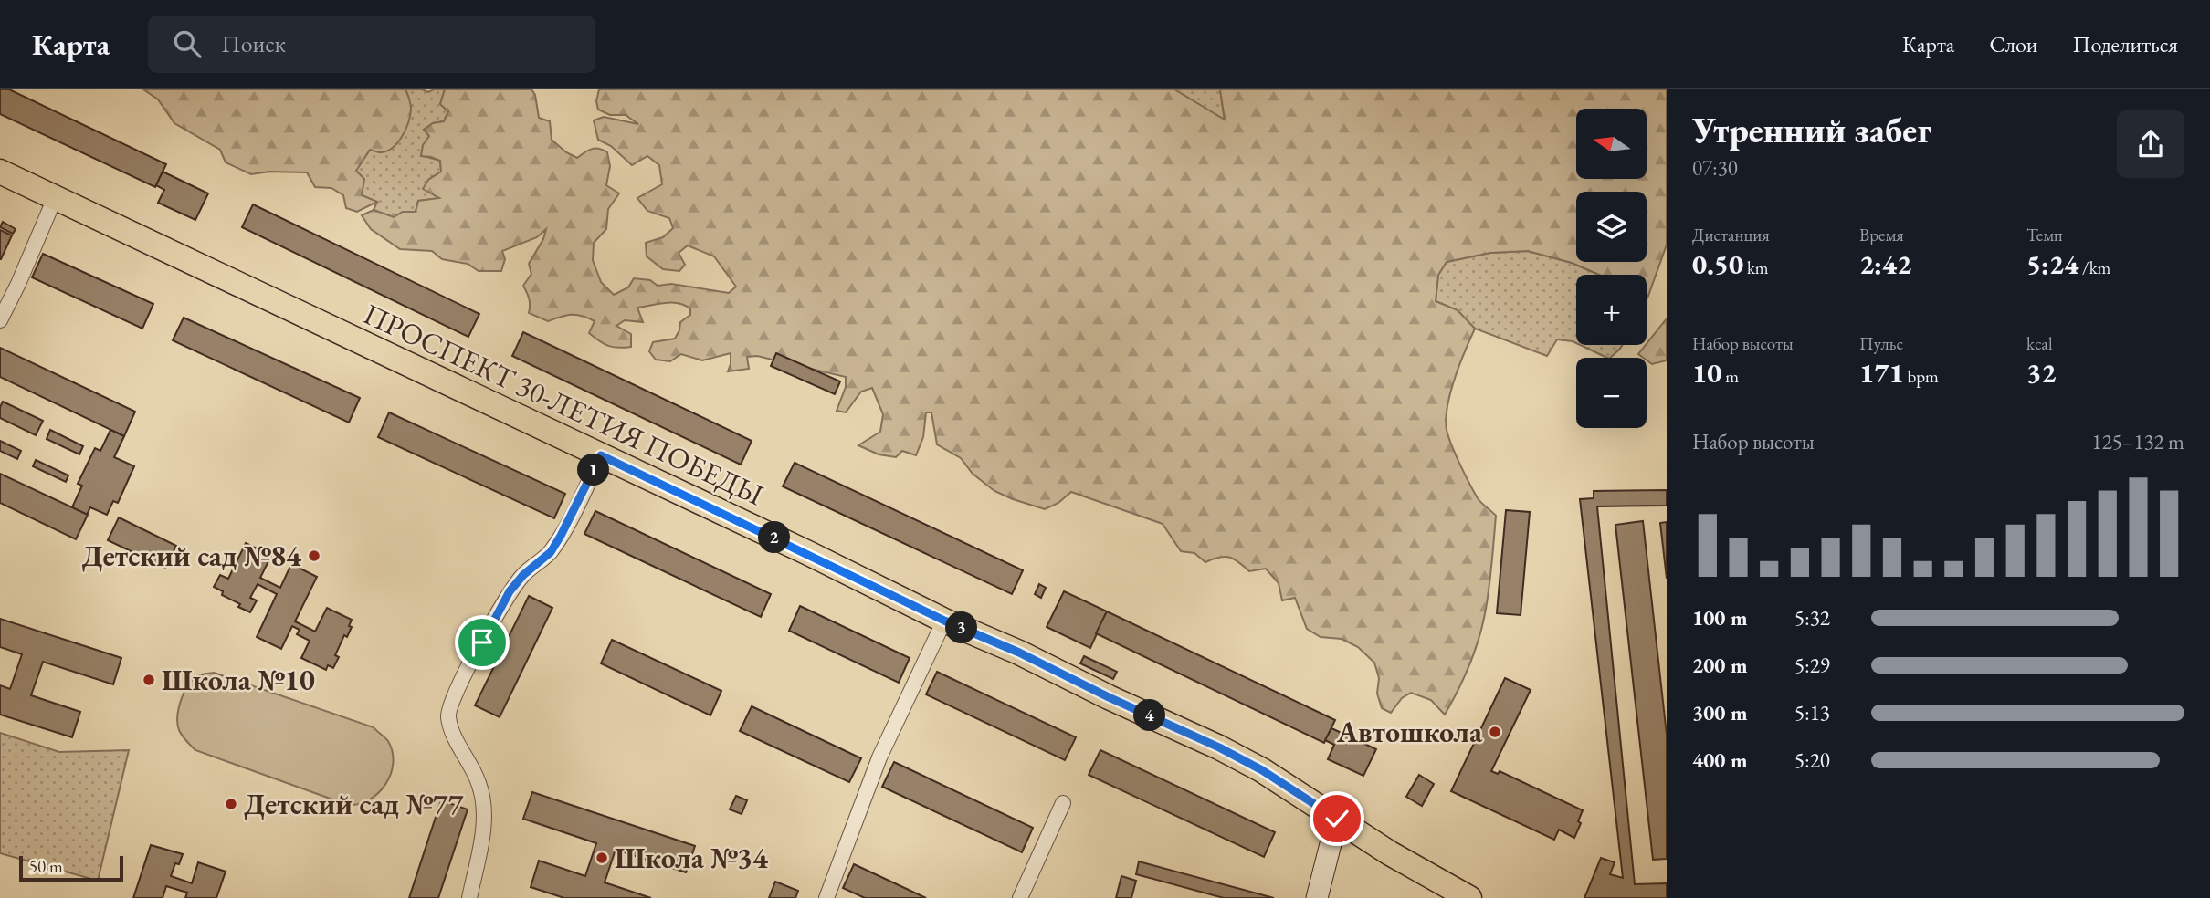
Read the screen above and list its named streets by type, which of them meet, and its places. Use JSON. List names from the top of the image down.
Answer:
{
  "streets": {
    "main road": ["ПРОСПЕКТ 30-ЛЕТИЯ ПОБЕДЫ"]
  },
  "places": [
    "Детский сад №84",
    "Школа №10",
    "Автошкола",
    "Детский сад №77",
    "Школа №34"
  ],
  "scale_bar": "50 m",
  "north": "left",
  "page": {
    "header": "Карта",
    "search": "Поиск",
    "nav": ["Карта", "Слои", "Поделиться"],
    "heading": ["Утренний забег", "07:30"],
    "map_buttons": ["+", "−"],
    "stats": [
      ["Дистанция", "0.50 km"],
      ["Время", "2:42"],
      ["Темп", "5:24 /km"],
      ["Набор высоты", "10 m"],
      ["Пульс", "171 bpm"],
      ["kcal", "32"]
    ],
    "chart": ["Набор высоты", "125–132 m"],
    "pins": [
      "1",
      "2",
      "3",
      "4"
    ],
    "list": [
      {
        "name": "100 m",
        "note": "5:32"
      },
      {
        "name": "200 m",
        "note": "5:29"
      },
      {
        "name": "300 m",
        "note": "5:13"
      },
      {
        "name": "400 m",
        "note": "5:20"
      }
    ],
    "scale": "50 m"
  }
}
